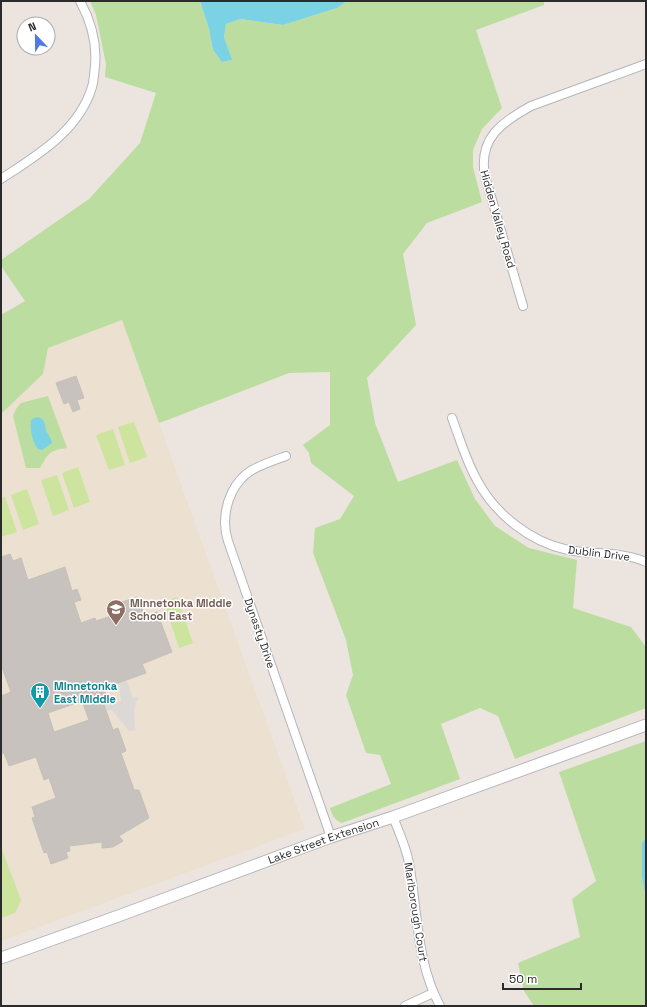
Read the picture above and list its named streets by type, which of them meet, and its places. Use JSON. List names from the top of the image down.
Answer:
{
  "streets": {
    "street": [
      "Hidden Valley Road",
      "Dublin Drive",
      "Dynasty Drive",
      "Lake Street Extension",
      "Marlborough Court"
    ]
  },
  "crossings": [
    ["Dynasty Drive", "Lake Street Extension"],
    ["Lake Street Extension", "Marlborough Court"]
  ],
  "places": {
    "school or university": ["Minnetonka Middle School East"],
    "building": ["Minnetonka East Middle"]
  },
  "scale_bar": "50 m",
  "north": "top"
}
